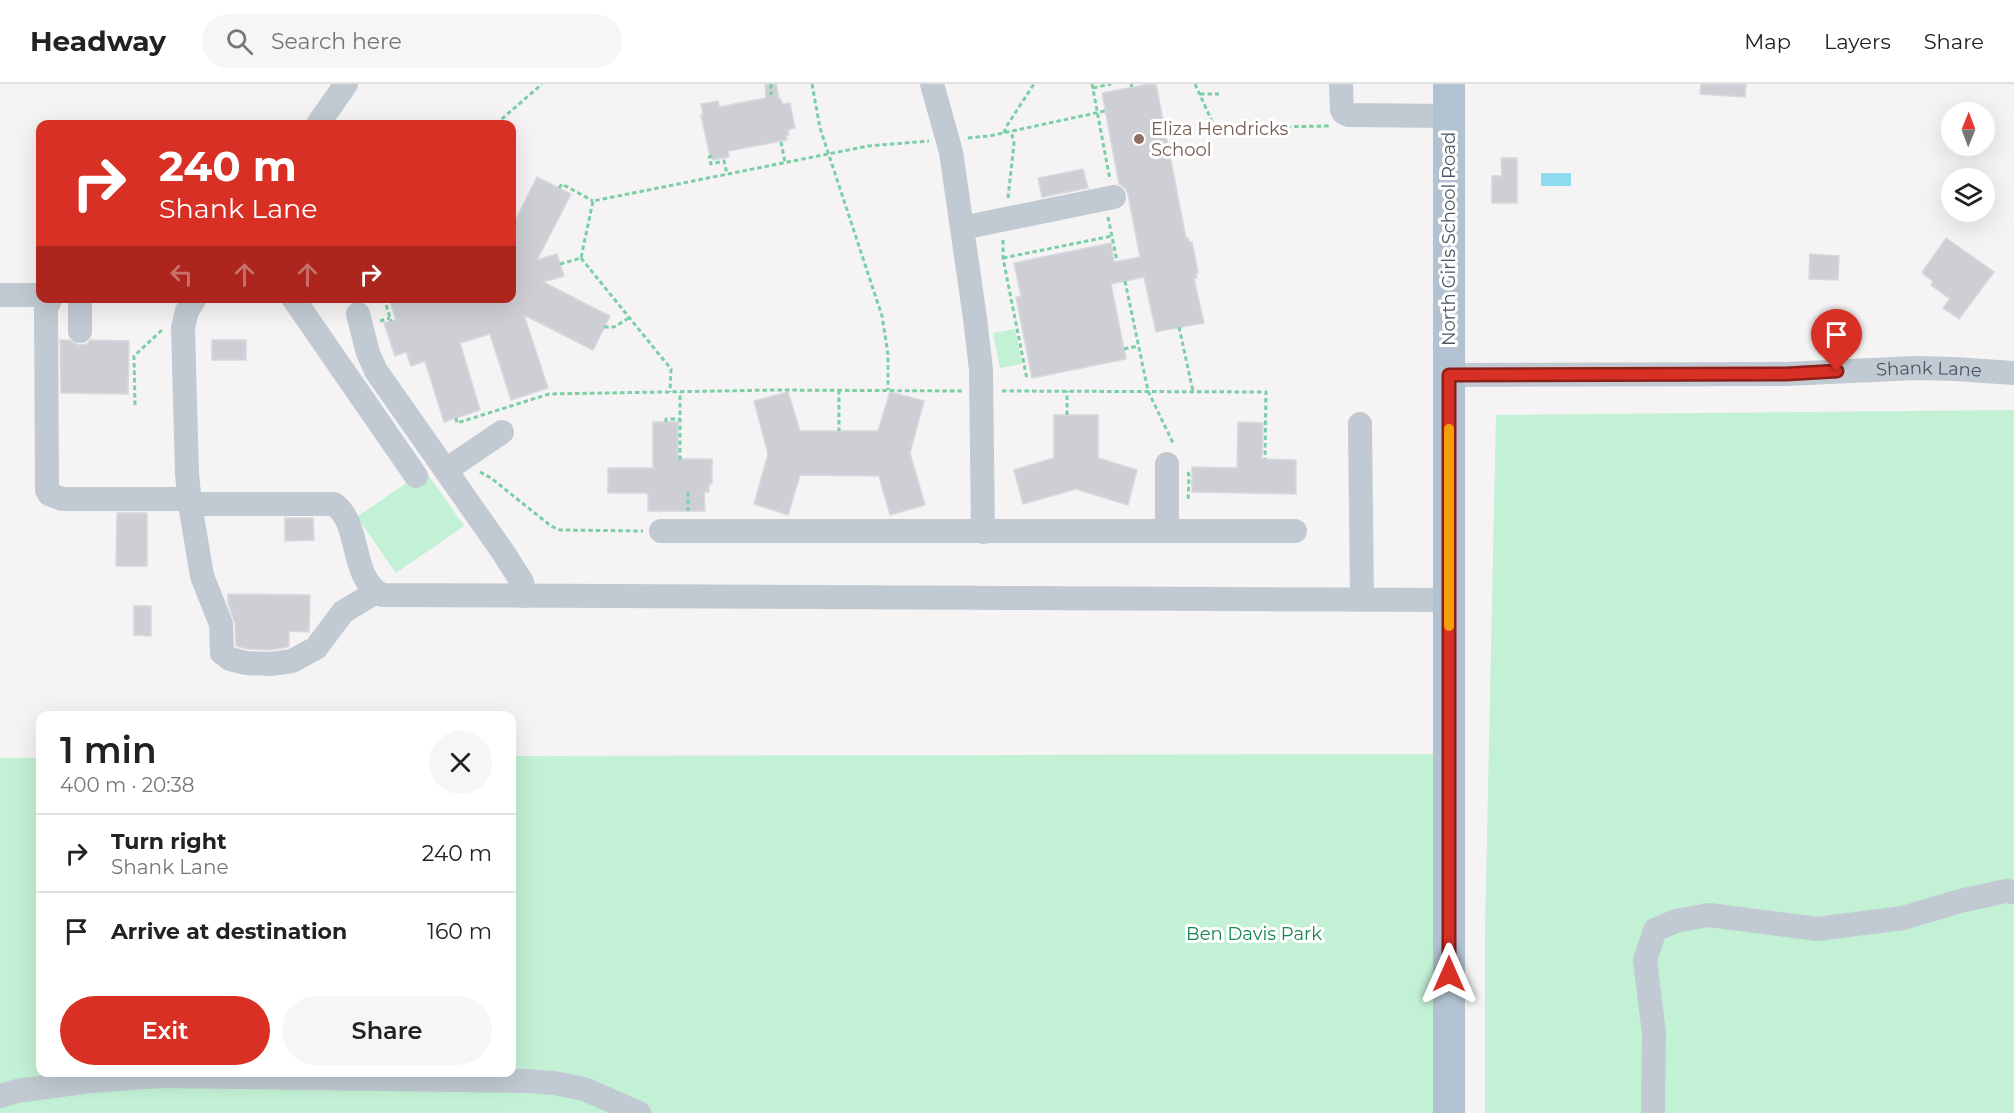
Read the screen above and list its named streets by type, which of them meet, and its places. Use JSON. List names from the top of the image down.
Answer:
{
  "streets": {
    "main road": ["North Girls School Road"],
    "street": ["Shank Lane"]
  },
  "crossings": [
    ["North Girls School Road", "Shank Lane"]
  ],
  "parks": ["Ben Davis Park"],
  "places": ["Eliza Hendricks School"],
  "north": "top",
  "page": {
    "header": "Headway",
    "search": "Search here",
    "nav": ["Map", "Layers", "Share"],
    "turn": ["240 m", "Shank Lane"],
    "heading": ["1 min", "400 m · 20:38"],
    "list": [
      {
        "name": "Turn right",
        "note": "Shank Lane",
        "value": "240 m"
      },
      {
        "name": "Arrive at destination",
        "value": "160 m"
      }
    ],
    "buttons": ["Exit", "Share"]
  }
}
